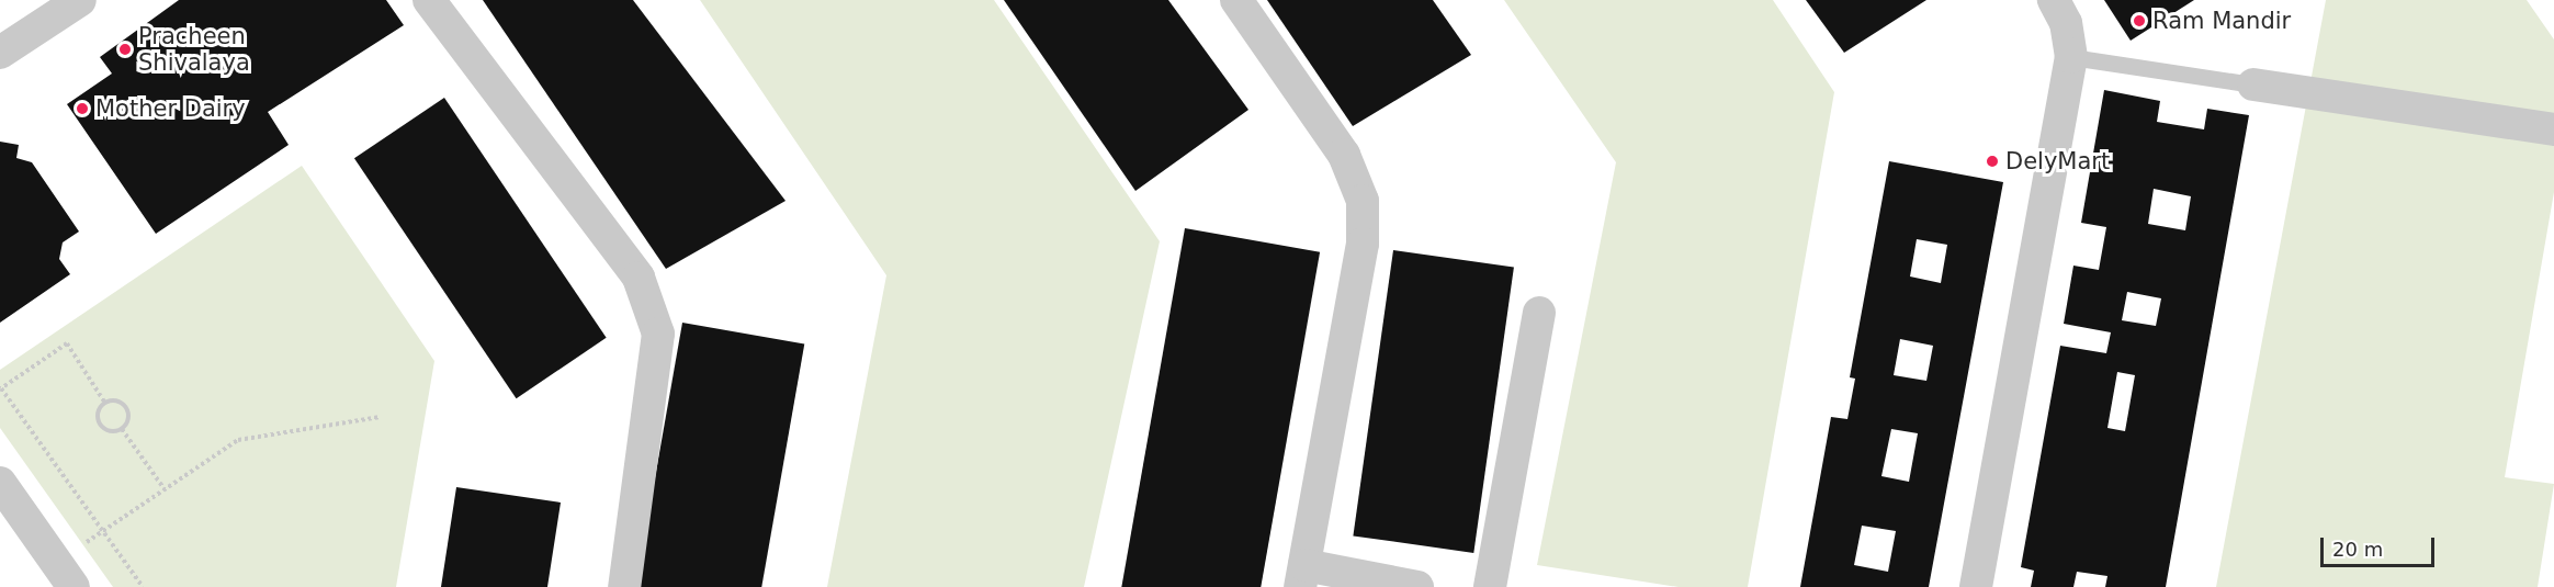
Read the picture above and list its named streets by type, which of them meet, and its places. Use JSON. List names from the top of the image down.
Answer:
{
  "places": [
    "Ram Mandir",
    "Pracheen Shivalaya",
    "Mother Dairy",
    "DelyMart"
  ],
  "scale_bar": "20 m"
}
